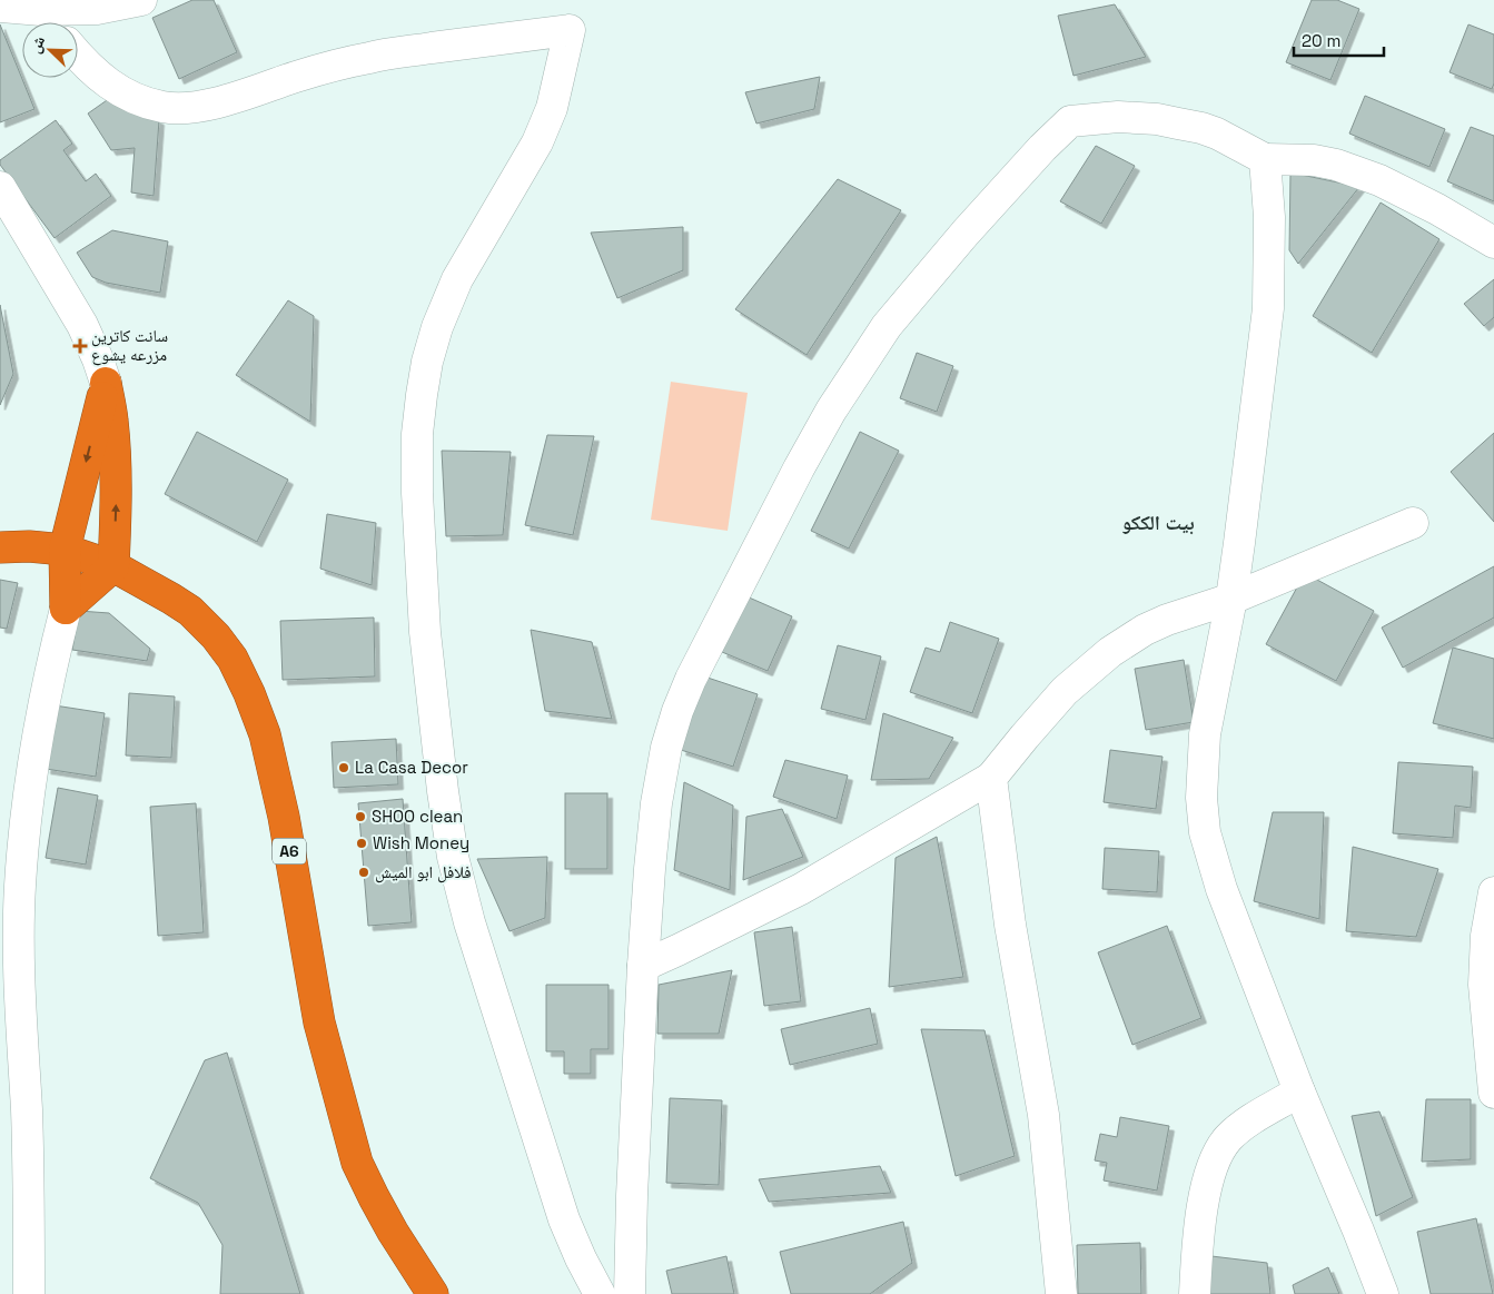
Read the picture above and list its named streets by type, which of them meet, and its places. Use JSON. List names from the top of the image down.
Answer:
{
  "streets": {
    "highway": ["A6"]
  },
  "districts": ["بيت الككو"],
  "places": {
    "health": ["سانت كاترين مزرعه يشوع"],
    "other": [
      "La Casa Decor",
      "SHOO clean",
      "Wish Money",
      "فلافل ابو الميش"
    ]
  },
  "scale_bar": "20 m",
  "north": "top left"
}
